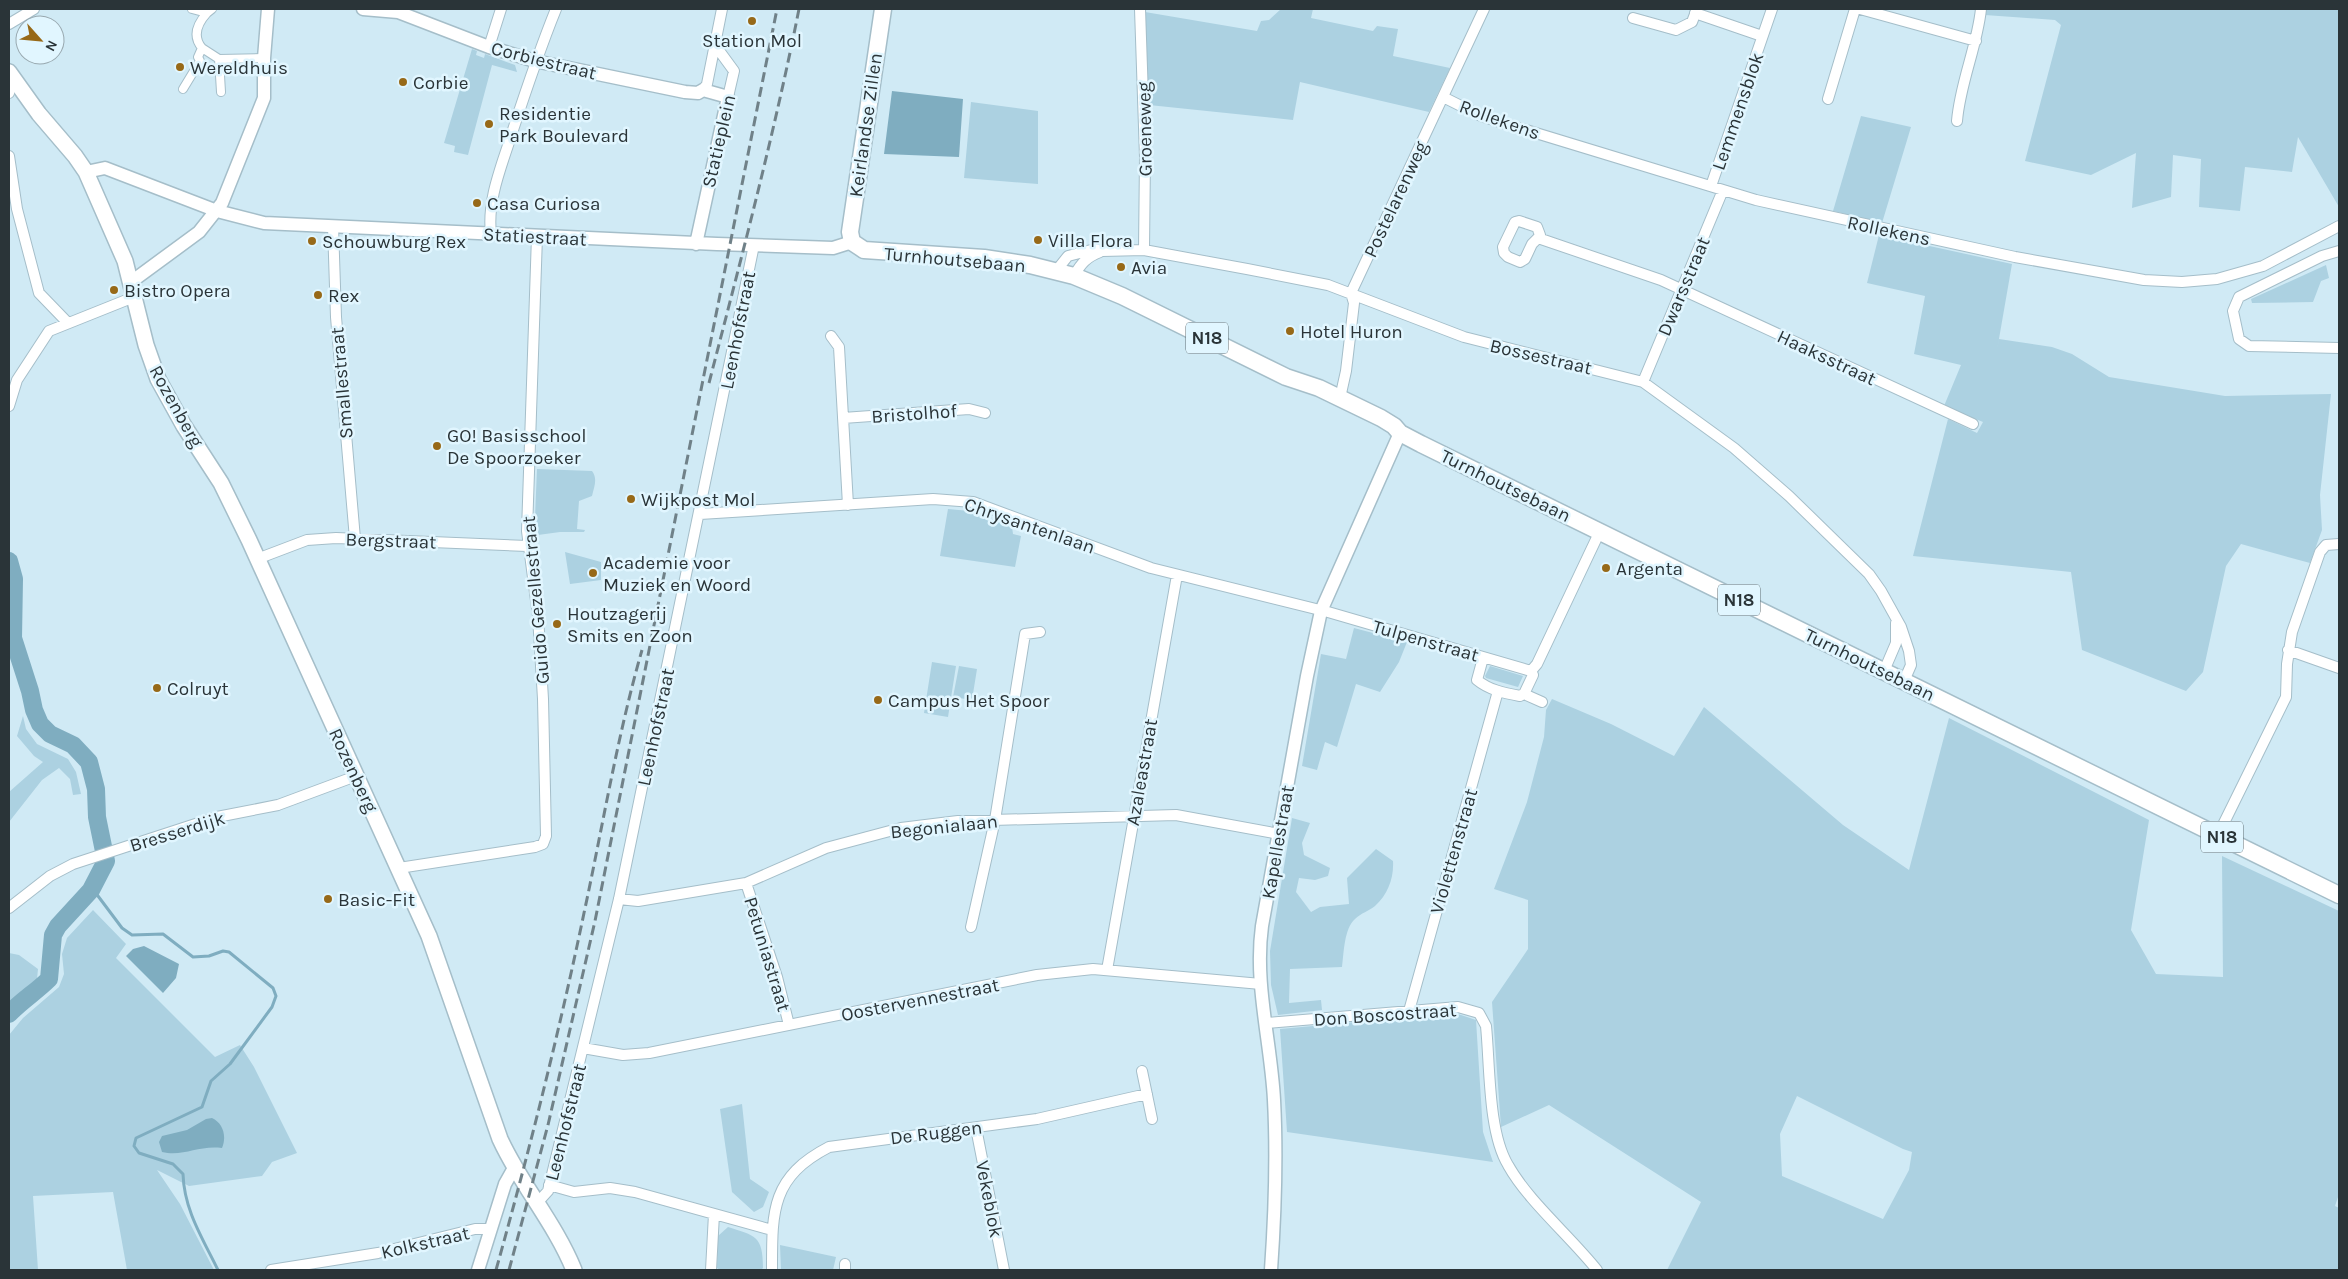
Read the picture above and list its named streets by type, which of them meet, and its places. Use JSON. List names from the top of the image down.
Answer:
{
  "streets": {
    "main road": [
      "Keirlandse Zillen",
      "Turnhoutsebaan",
      "N18",
      "Rozenberg"
    ],
    "street": [
      "Corbiestraat",
      "Lemmensblok",
      "Rollekens",
      "Groeneweg",
      "Statieplein",
      "Postelarenweg",
      "Statiestraat",
      "Dwarsstraat",
      "Leenhofstraat",
      "Bossestraat",
      "Haaksstraat",
      "Smallestraat",
      "Bristolhof",
      "Chrysantenlaan",
      "Bergstraat",
      "Guido Gezellestraat",
      "Tulpenstraat",
      "Azaleastraat",
      "Begonialaan",
      "Bresserdijk",
      "Kapellestraat",
      "Violettenstraat",
      "Petuniastraat",
      "Oostervennestraat",
      "Don Boscostraat",
      "De Ruggen",
      "Vekeblok",
      "Kolkstraat"
    ]
  },
  "crossings": [
    ["Corbiestraat", "Statieplein"],
    ["Lemmensblok", "Rollekens"],
    ["Rollekens", "Postelarenweg"],
    ["Rollekens", "Dwarsstraat"],
    ["Keirlandse Zillen", "Turnhoutsebaan"],
    ["Groeneweg", "Bossestraat"],
    ["Statieplein", "Statiestraat"],
    ["Postelarenweg", "Turnhoutsebaan"],
    ["Postelarenweg", "Bossestraat"],
    ["Statiestraat", "Leenhofstraat"],
    ["Statiestraat", "Smallestraat"],
    ["Statiestraat", "Rozenberg"],
    ["Statiestraat", "Guido Gezellestraat"],
    ["Turnhoutsebaan", "Bossestraat"],
    ["Turnhoutsebaan", "Kapellestraat"],
    ["Dwarsstraat", "Bossestraat"],
    ["Dwarsstraat", "Haaksstraat"],
    ["Leenhofstraat", "Rozenberg"],
    ["Leenhofstraat", "Chrysantenlaan"],
    ["Leenhofstraat", "Begonialaan"],
    ["Leenhofstraat", "Oostervennestraat"],
    ["Smallestraat", "Bergstraat"],
    ["Rozenberg", "Bergstraat"],
    ["Rozenberg", "Guido Gezellestraat"],
    ["Rozenberg", "Bresserdijk"],
    ["Bristolhof", "Chrysantenlaan"],
    ["Chrysantenlaan", "Tulpenstraat"],
    ["Chrysantenlaan", "Azaleastraat"],
    ["Chrysantenlaan", "Kapellestraat"],
    ["Bergstraat", "Guido Gezellestraat"],
    ["Tulpenstraat", "Kapellestraat"],
    ["Azaleastraat", "Begonialaan"],
    ["Azaleastraat", "Oostervennestraat"],
    ["Begonialaan", "Kapellestraat"],
    ["Begonialaan", "Petuniastraat"],
    ["Kapellestraat", "Oostervennestraat"],
    ["Kapellestraat", "Don Boscostraat"],
    ["Violettenstraat", "Don Boscostraat"],
    ["Petuniastraat", "Oostervennestraat"],
    ["De Ruggen", "Vekeblok"]
  ],
  "places": [
    "Station Mol",
    "Wereldhuis",
    "Corbie",
    "Residentie Park Boulevard",
    "Casa Curiosa",
    "Villa Flora",
    "Schouwburg Rex",
    "Avia",
    "Bistro Opera",
    "Rex",
    "Hotel Huron",
    "GO! Basisschool De Spoorzoeker",
    "Wijkpost Mol",
    "Argenta",
    "Academie voor Muziek en Woord",
    "Houtzagerij Smits en Zoon",
    "Colruyt",
    "Campus Het Spoor",
    "Basic-Fit"
  ],
  "north": "bottom right"
}
